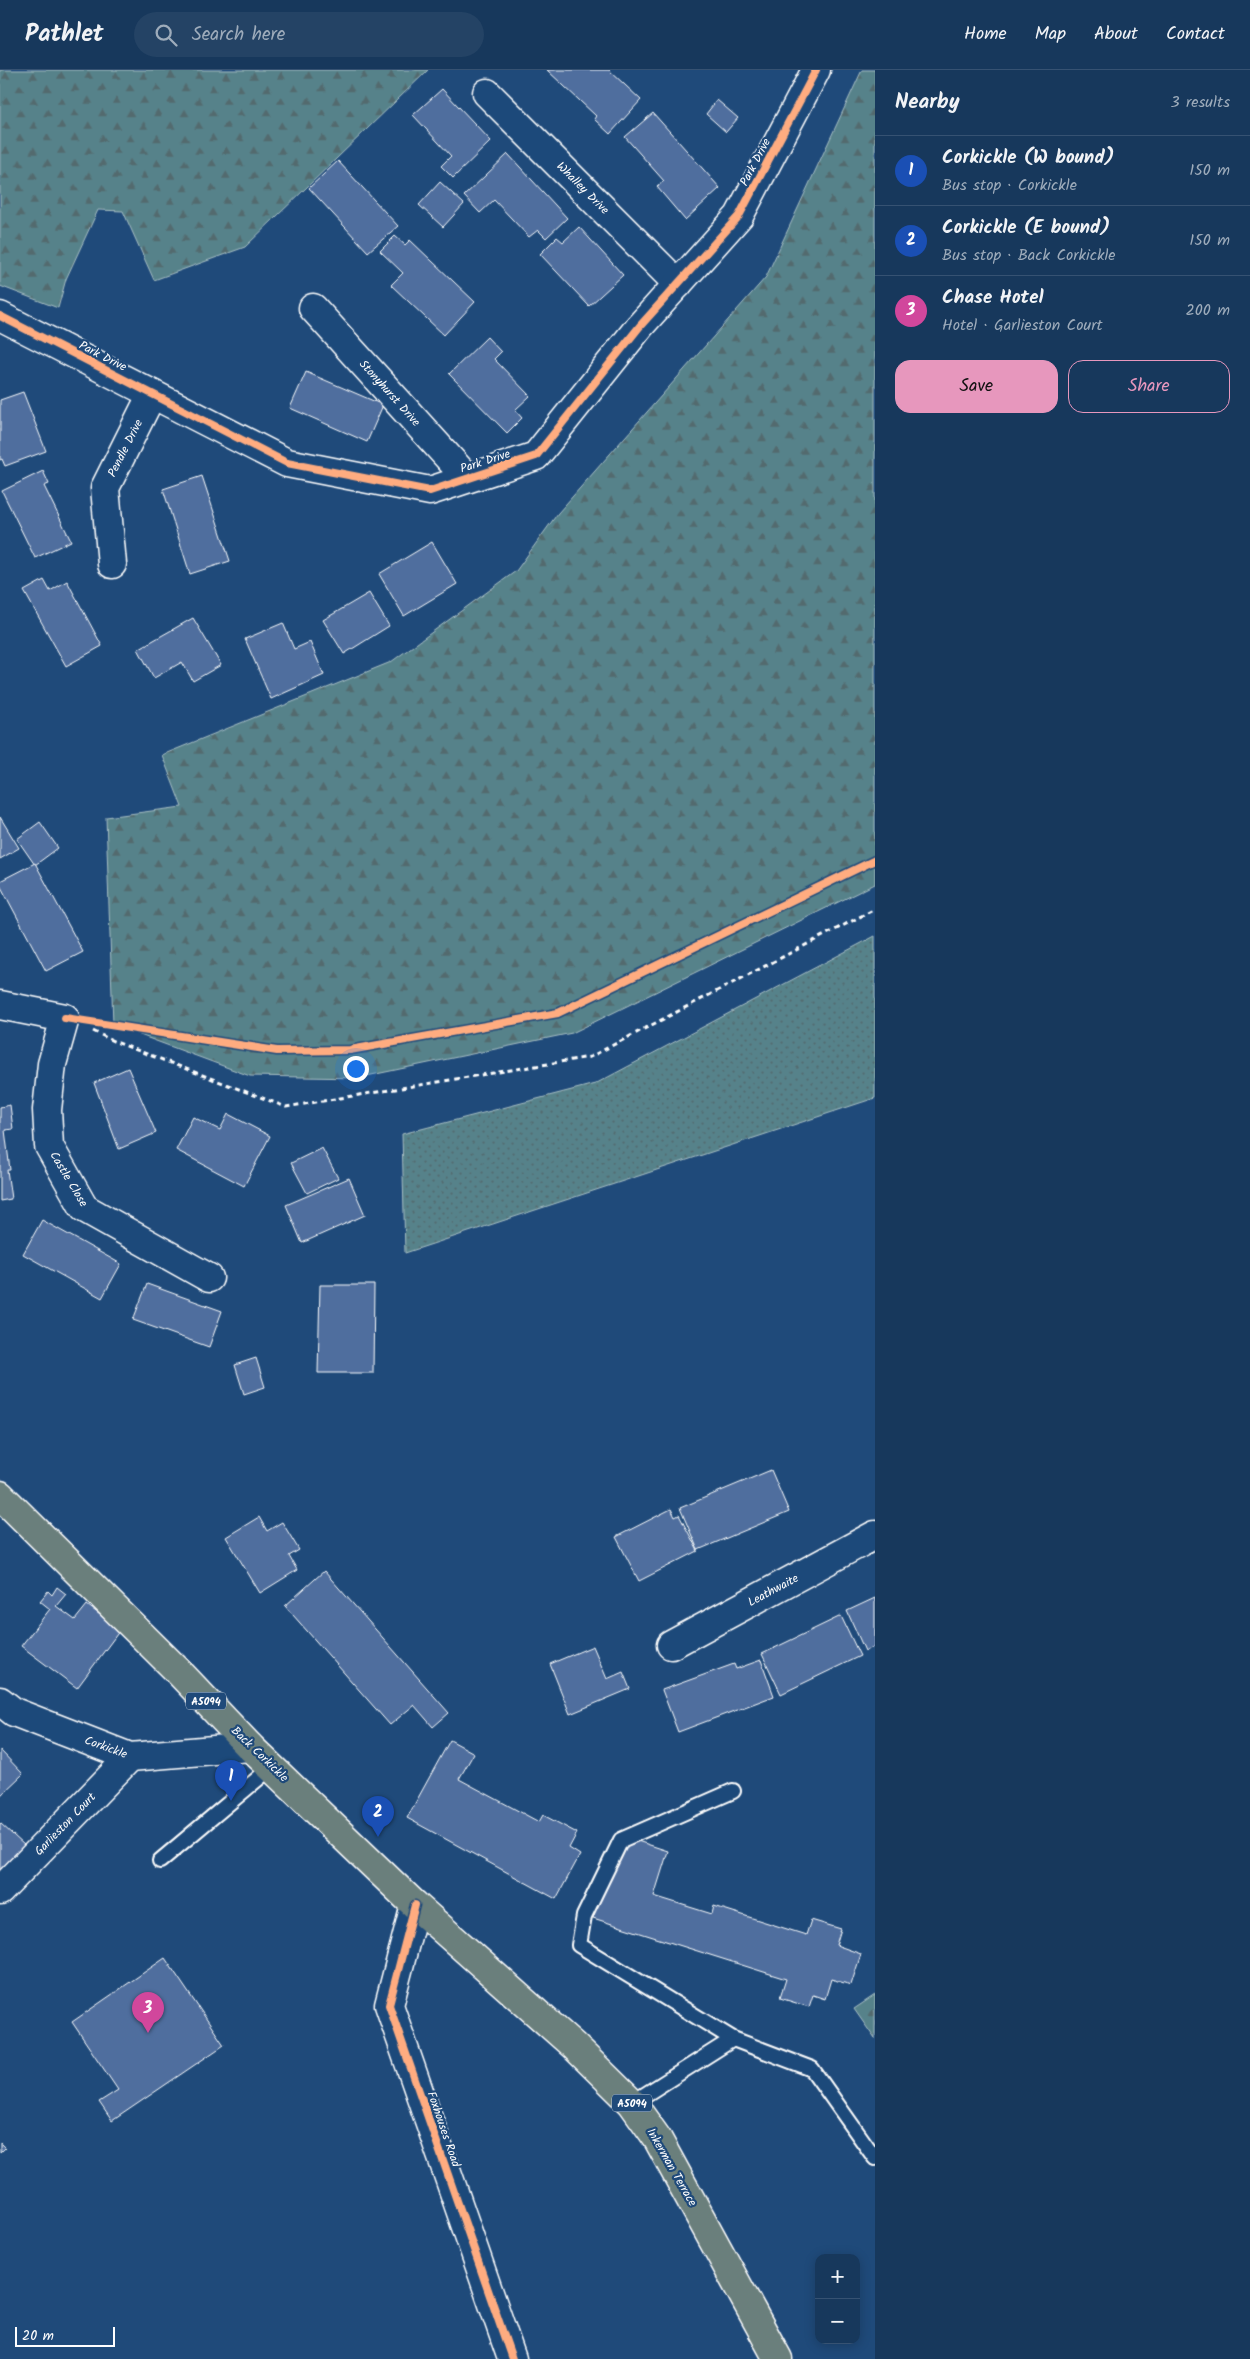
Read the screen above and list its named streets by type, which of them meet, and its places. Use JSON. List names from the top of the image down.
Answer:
{
  "streets": {
    "main road": ["A5094", "Back Corkickle", "Inkerman Terrace"],
    "street": [
      "Park Drive",
      "Whalley Drive",
      "Stonyhurst Drive",
      "Pendle Drive",
      "Castle Close",
      "Leathwaite",
      "Corkickle",
      "Garlieston Court",
      "Foxhouses Road"
    ]
  },
  "crossings": [
    ["Park Drive", "Whalley Drive"],
    ["Park Drive", "Stonyhurst Drive"],
    ["Park Drive", "Pendle Drive"],
    ["Corkickle", "Back Corkickle"],
    ["Corkickle", "Garlieston Court"],
    ["Back Corkickle", "Foxhouses Road"],
    ["Back Corkickle", "Inkerman Terrace"],
    ["Foxhouses Road", "Inkerman Terrace"]
  ],
  "scale_bar": "20 m",
  "page": {
    "header": "Pathlet",
    "search": "Search here",
    "nav": [
      "Home",
      "Map",
      "About",
      "Contact"
    ],
    "heading": ["Nearby", "3 results"],
    "list": [
      {
        "mark": "1",
        "name": "Corkickle (W bound)",
        "note": "Bus stop · Corkickle",
        "value": "150 m"
      },
      {
        "mark": "2",
        "name": "Corkickle (E bound)",
        "note": "Bus stop · Back Corkickle",
        "value": "150 m"
      },
      {
        "mark": "3",
        "name": "Chase Hotel",
        "note": "Hotel · Garlieston Court",
        "value": "200 m"
      }
    ],
    "buttons": ["Save", "Share"],
    "pins": ["1", "2", "3"],
    "map_buttons": ["+", "−"],
    "scale": "20 m"
  }
}
